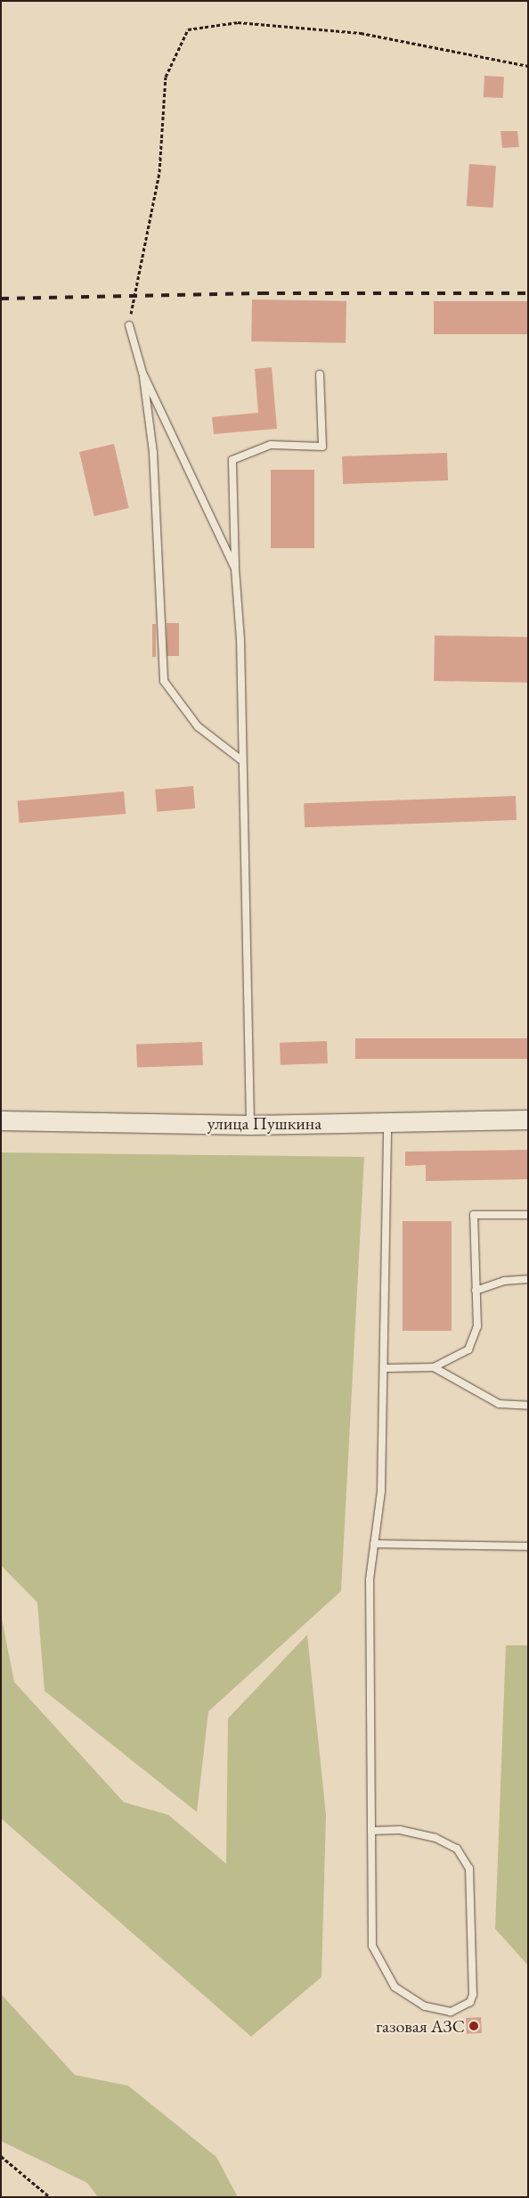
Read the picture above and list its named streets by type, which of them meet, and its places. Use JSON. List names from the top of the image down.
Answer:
{
  "streets": {
    "main road": ["улица Пушкина"]
  },
  "places": ["газовая АЗС"]
}
